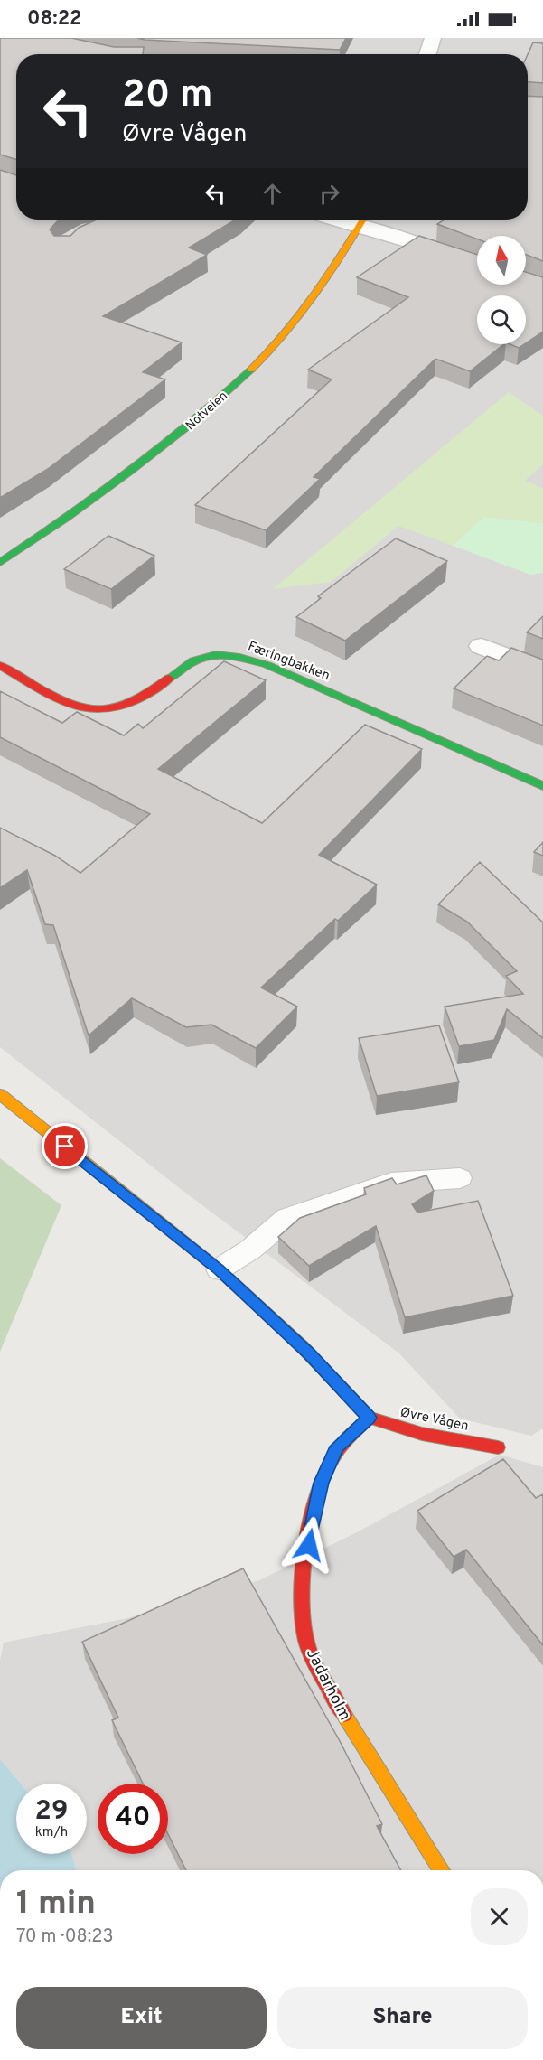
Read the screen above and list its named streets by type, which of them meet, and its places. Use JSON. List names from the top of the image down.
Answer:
{
  "streets": {
    "street": [
      "Notveien",
      "Færingbakken",
      "Øvre Vågen",
      "Jadarholm"
    ]
  },
  "crossings": [
    ["Øvre Vågen", "Jadarholm"]
  ],
  "north": "top",
  "page": {
    "status": "08:22",
    "turn": ["20 m", "Øvre Vågen"],
    "speed": "29 km/h",
    "limit": "40",
    "heading": ["1 min", "70 m · 08:23"],
    "buttons": ["Exit", "Share"]
  }
}
